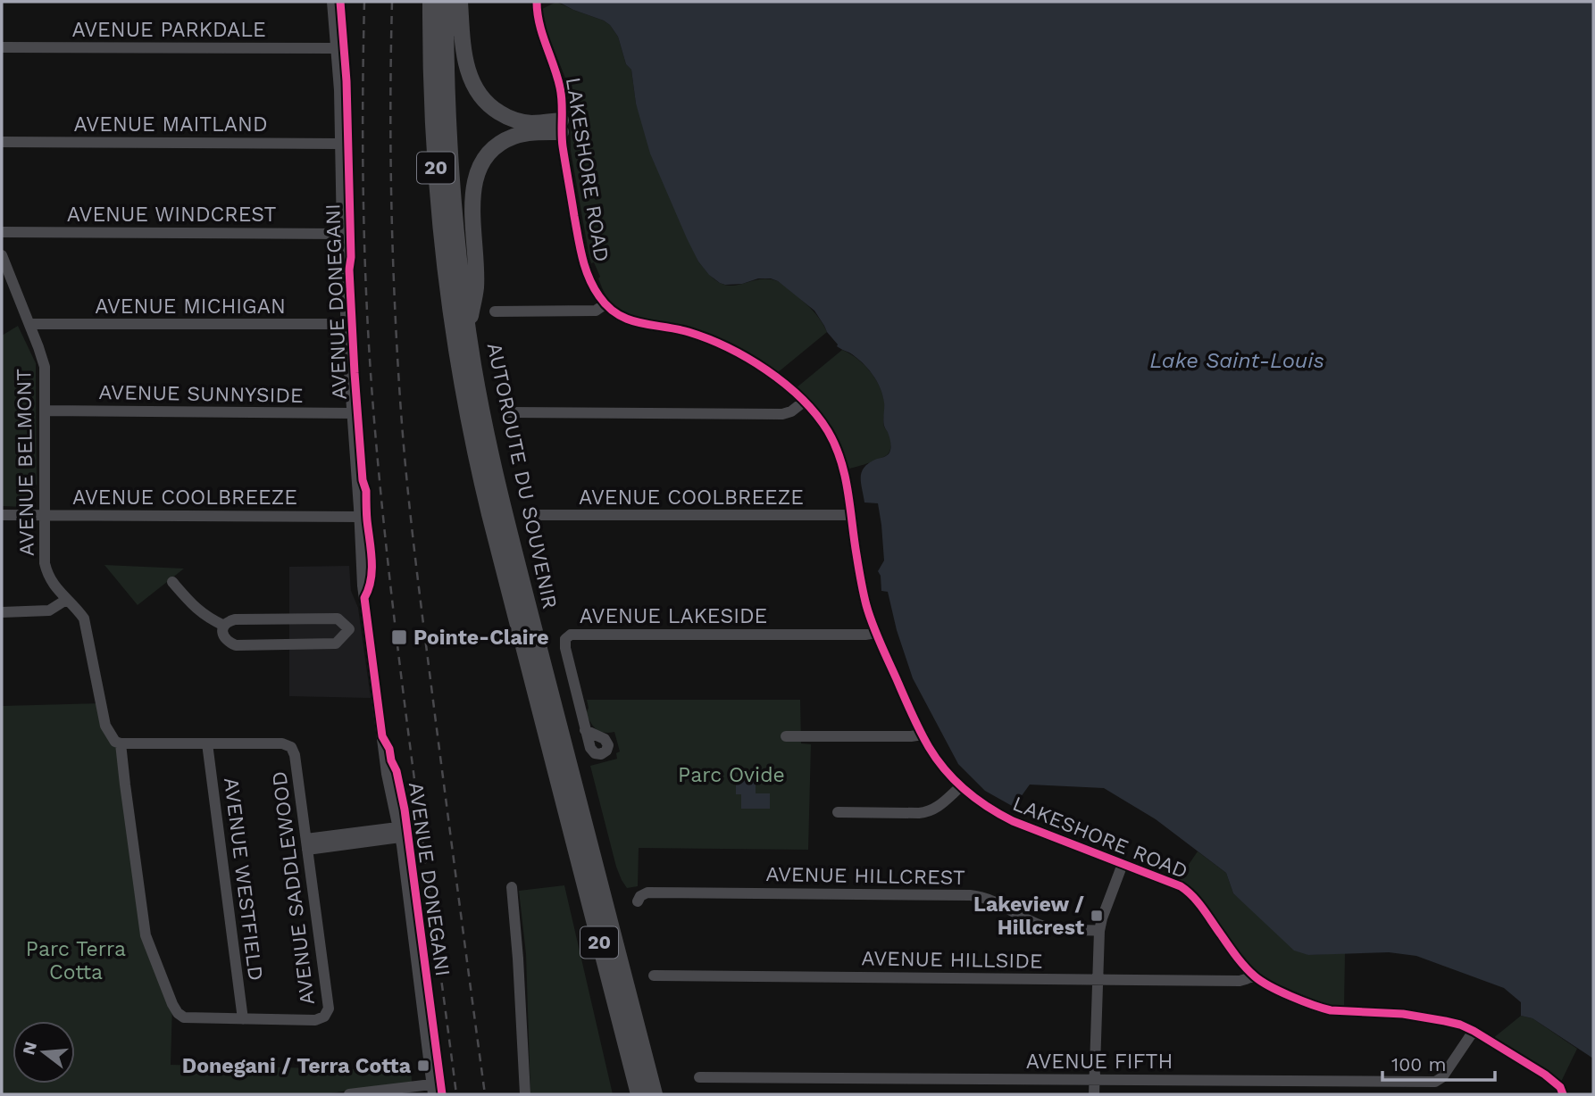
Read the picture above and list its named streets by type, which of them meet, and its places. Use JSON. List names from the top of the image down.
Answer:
{
  "streets": {
    "highway": ["20", "AUTOROUTE DU SOUVENIR"],
    "street": [
      "AVENUE PARKDALE",
      "AVENUE MAITLAND",
      "LAKESHORE ROAD",
      "AVENUE WINDCREST",
      "AVENUE DONEGANI",
      "AVENUE MICHIGAN",
      "AVENUE SUNNYSIDE",
      "AVENUE BELMONT",
      "AVENUE COOLBREEZE",
      "AVENUE LAKESIDE",
      "AVENUE HILLCREST",
      "AVENUE WESTFIELD",
      "AVENUE SADDLEWOOD",
      "AVENUE HILLSIDE",
      "AVENUE FIFTH"
    ]
  },
  "crossings": [
    ["AVENUE PARKDALE", "AVENUE DONEGANI"],
    ["AVENUE MAITLAND", "AVENUE DONEGANI"],
    ["LAKESHORE ROAD", "AVENUE COOLBREEZE"],
    ["LAKESHORE ROAD", "AVENUE LAKESIDE"],
    ["LAKESHORE ROAD", "AVENUE HILLSIDE"],
    ["LAKESHORE ROAD", "AVENUE FIFTH"],
    ["AVENUE WINDCREST", "AVENUE DONEGANI"],
    ["AVENUE DONEGANI", "AVENUE MICHIGAN"],
    ["AVENUE DONEGANI", "AVENUE SUNNYSIDE"],
    ["AVENUE DONEGANI", "AVENUE COOLBREEZE"],
    ["AVENUE MICHIGAN", "AVENUE BELMONT"],
    ["AVENUE SUNNYSIDE", "AVENUE BELMONT"],
    ["AVENUE BELMONT", "AVENUE COOLBREEZE"],
    ["AVENUE BELMONT", "AVENUE SADDLEWOOD"],
    ["AVENUE WESTFIELD", "AVENUE SADDLEWOOD"]
  ],
  "water": ["Lake Saint-Louis"],
  "parks": ["Parc Ovide", "Parc Terra Cotta"],
  "places": {
    "transit": ["Pointe-Claire", "Lakeview / Hillcrest", "Donegani / Terra Cotta"]
  },
  "scale_bar": "100 m",
  "north": "left"
}
